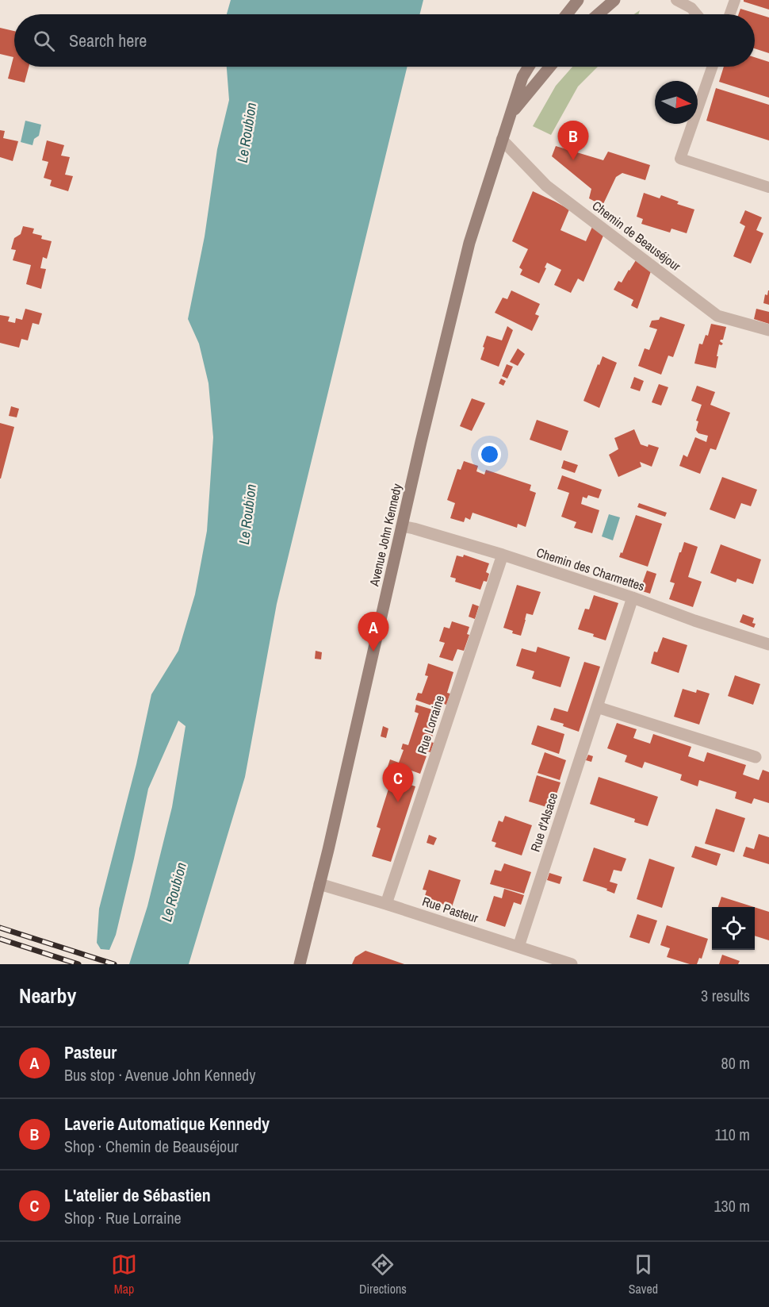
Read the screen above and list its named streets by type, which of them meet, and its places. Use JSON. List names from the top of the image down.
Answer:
{
  "streets": {
    "main road": ["Avenue John Kennedy"],
    "street": [
      "Chemin de Beauséjour",
      "Chemin des Charmettes",
      "Rue Lorraine",
      "Rue d'Alsace",
      "Rue Pasteur"
    ]
  },
  "crossings": [
    ["Chemin de Beauséjour", "Avenue John Kennedy"],
    ["Avenue John Kennedy", "Chemin des Charmettes"],
    ["Avenue John Kennedy", "Rue Pasteur"],
    ["Chemin des Charmettes", "Rue Lorraine"],
    ["Chemin des Charmettes", "Rue d'Alsace"],
    ["Rue Lorraine", "Rue Pasteur"],
    ["Rue d'Alsace", "Rue Pasteur"]
  ],
  "water": ["Le Roubion"],
  "north": "right",
  "page": {
    "search": "Search here",
    "pins": ["B", "A", "C"],
    "heading": ["Nearby", "3 results"],
    "list": [
      {
        "mark": "A",
        "name": "Pasteur",
        "note": "Bus stop · Avenue John Kennedy",
        "value": "80 m"
      },
      {
        "mark": "B",
        "name": "Laverie Automatique Kennedy",
        "note": "Shop · Chemin de Beauséjour",
        "value": "110 m"
      },
      {
        "mark": "C",
        "name": "L'atelier de Sébastien",
        "note": "Shop · Rue Lorraine",
        "value": "130 m"
      }
    ],
    "nav": ["Map", "Directions", "Saved"]
  }
}
